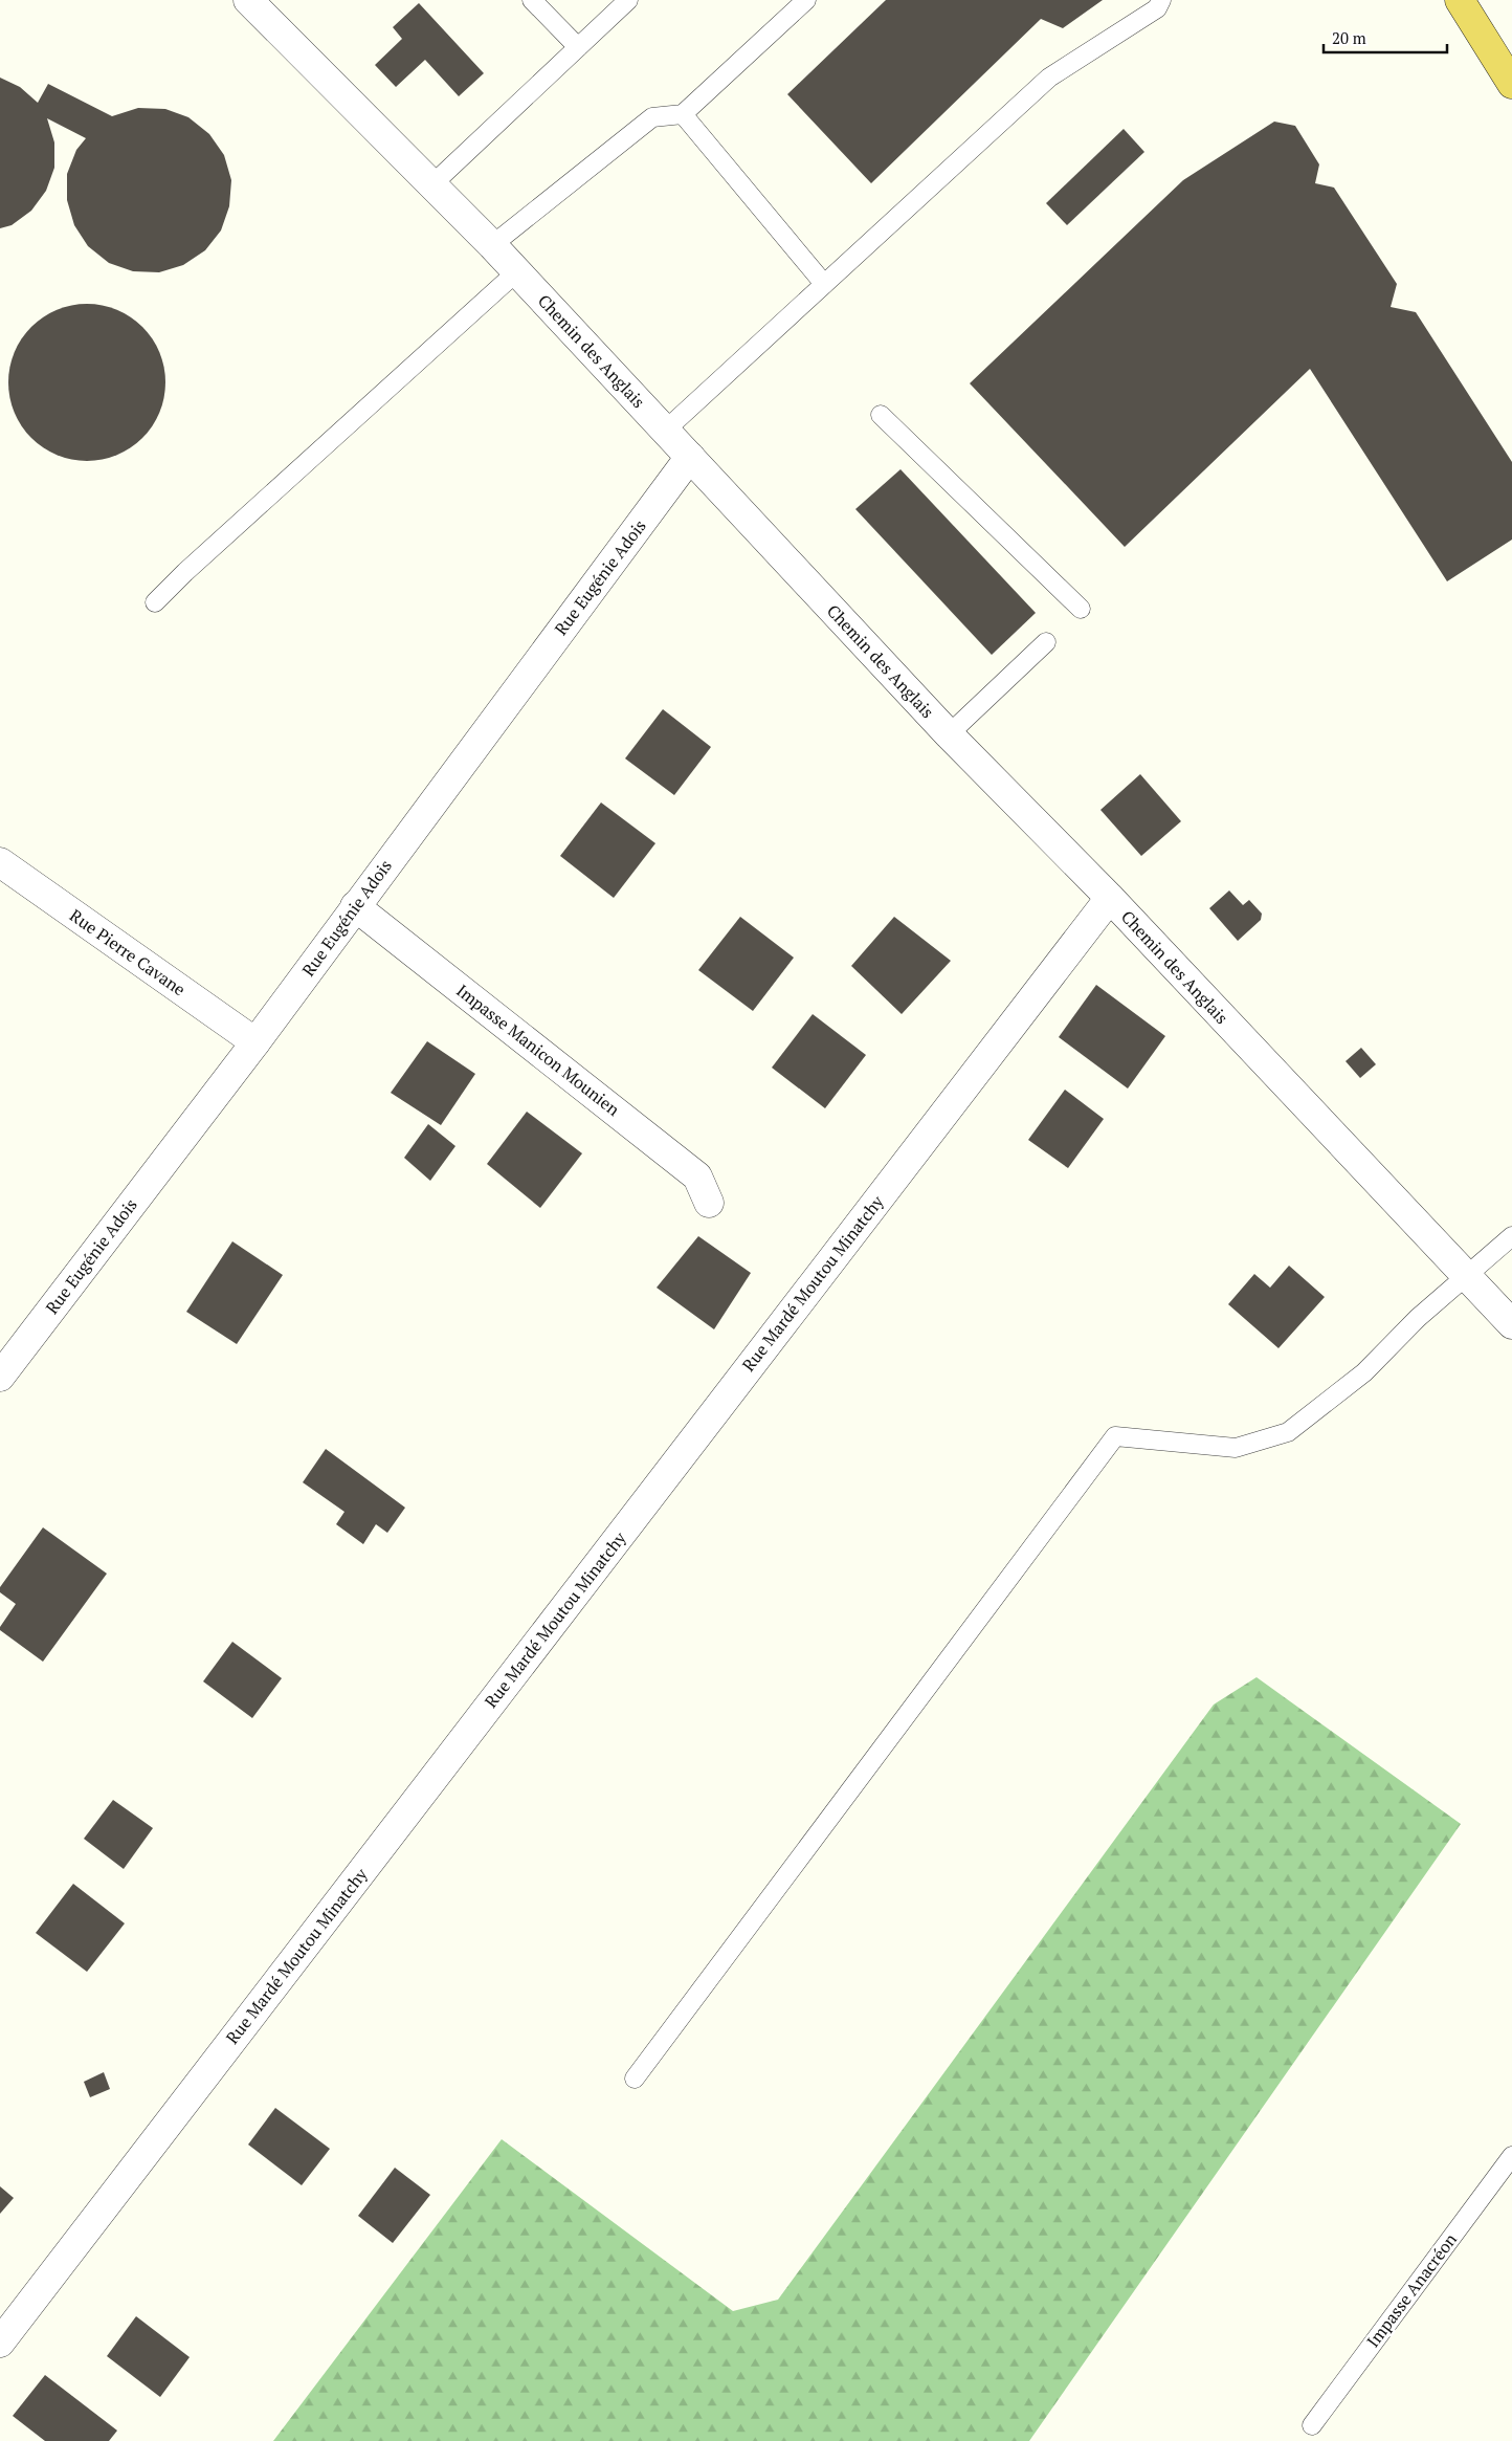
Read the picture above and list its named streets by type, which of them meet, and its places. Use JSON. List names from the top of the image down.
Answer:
{
  "streets": {
    "street": [
      "Chemin des Anglais",
      "Rue Eugénie Adois",
      "Rue Pierre Cavane",
      "Impasse Manicon Mounien",
      "Rue Mardé Moutou Minatchy"
    ],
    "lane": ["Impasse Anacréon"]
  },
  "crossings": [
    ["Chemin des Anglais", "Rue Eugénie Adois"],
    ["Chemin des Anglais", "Rue Mardé Moutou Minatchy"],
    ["Rue Eugénie Adois", "Rue Pierre Cavane"],
    ["Rue Eugénie Adois", "Impasse Manicon Mounien"]
  ],
  "scale_bar": "20 m"
}
